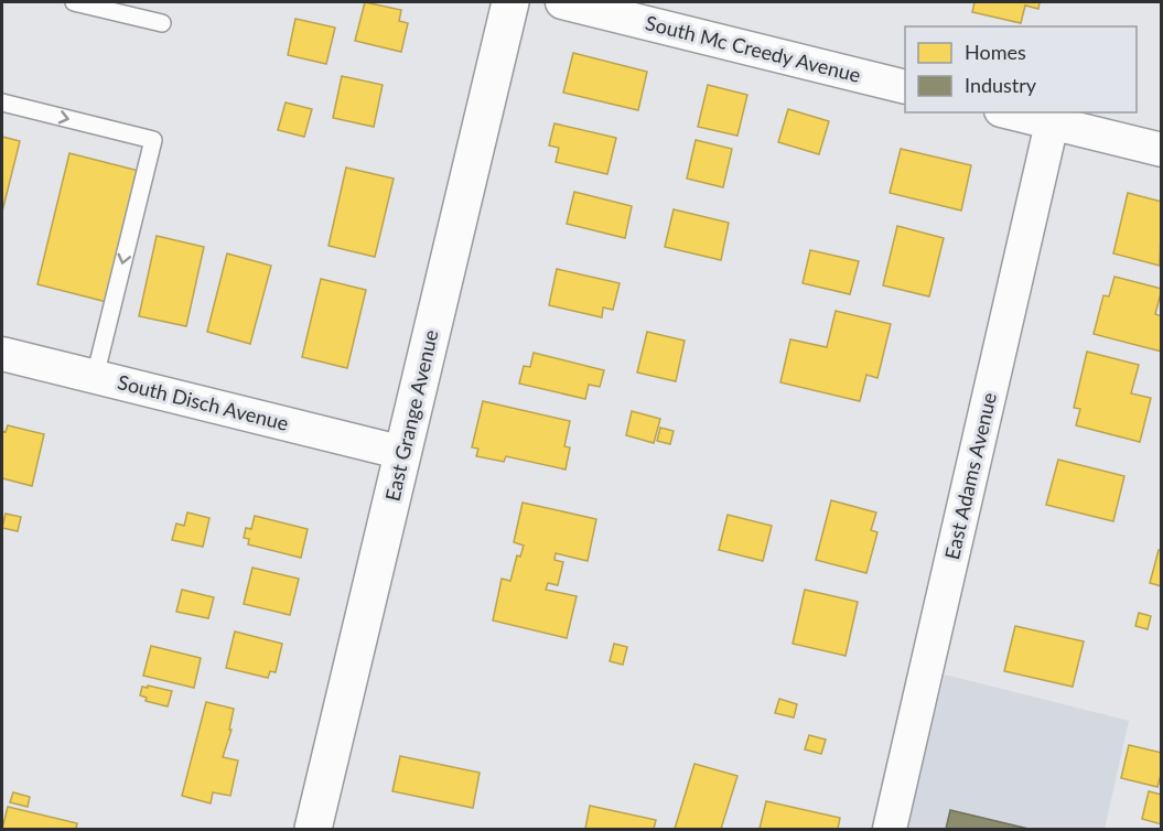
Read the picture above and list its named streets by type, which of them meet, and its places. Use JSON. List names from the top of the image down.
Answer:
{
  "streets": {
    "street": [
      "South Mc Creedy Avenue",
      "South Disch Avenue",
      "East Grange Avenue",
      "East Adams Avenue"
    ]
  },
  "crossings": [
    ["South Disch Avenue", "East Grange Avenue"]
  ],
  "legend": ["Homes", "Industry"]
}
